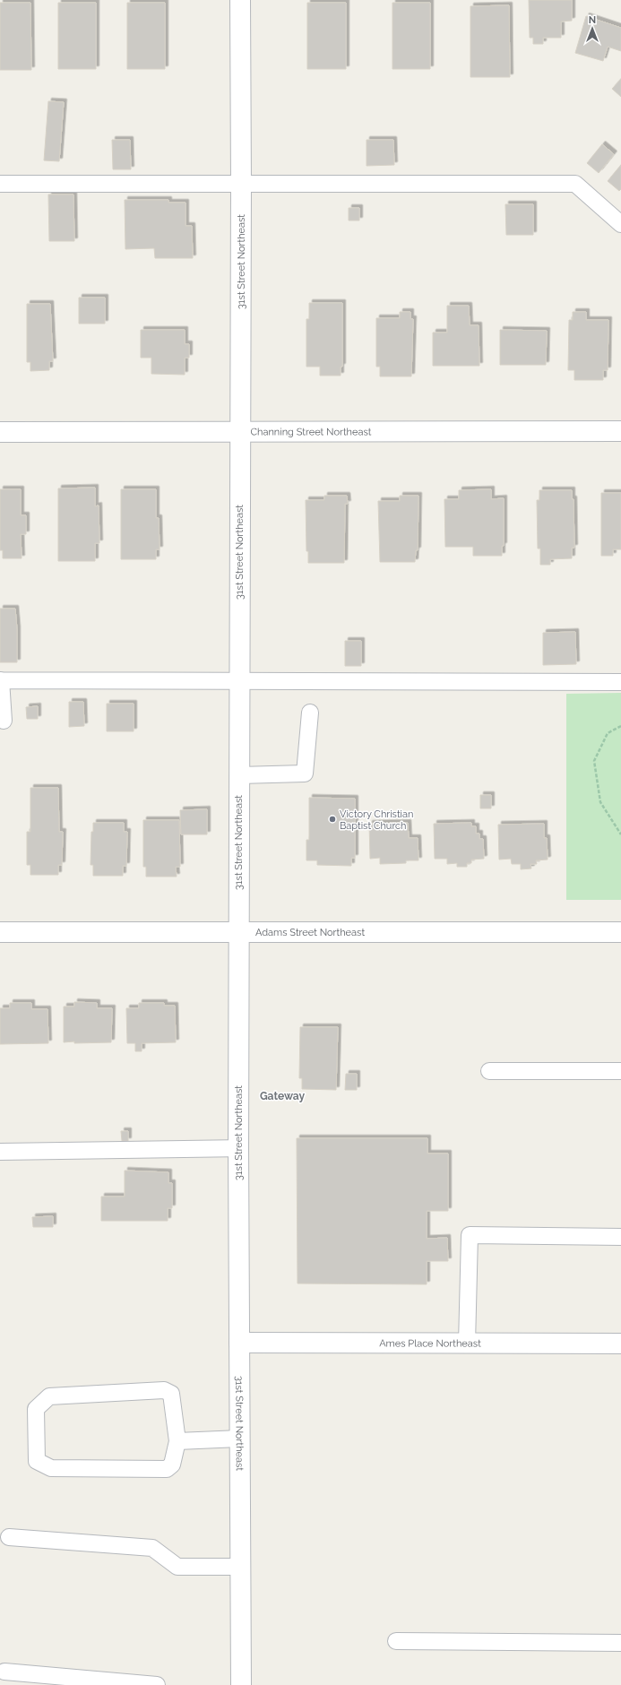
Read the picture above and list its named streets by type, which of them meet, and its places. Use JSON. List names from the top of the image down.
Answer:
{
  "streets": {
    "street": [
      "31st Street Northeast",
      "Channing Street Northeast",
      "Adams Street Northeast",
      "Ames Place Northeast"
    ]
  },
  "crossings": [
    ["31st Street Northeast", "Channing Street Northeast"],
    ["31st Street Northeast", "Adams Street Northeast"],
    ["31st Street Northeast", "Ames Place Northeast"]
  ],
  "districts": ["Gateway"],
  "places": ["Victory Christian Baptist Church"],
  "north": "top"
}
